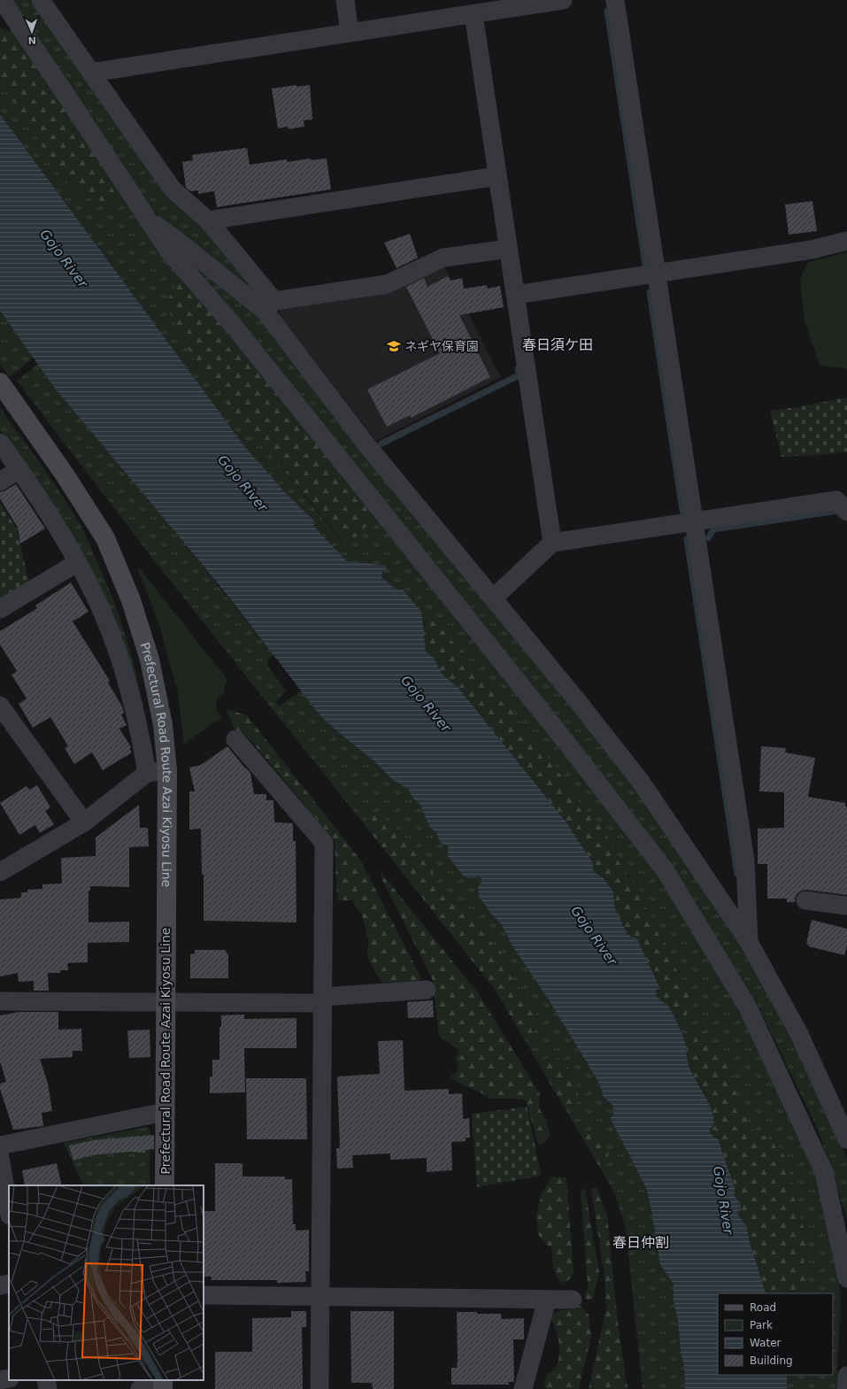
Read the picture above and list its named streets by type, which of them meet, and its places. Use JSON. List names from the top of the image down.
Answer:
{
  "streets": {
    "main road": ["Prefectural Road Route Azai Kiyosu Line"]
  },
  "districts": ["春日須ケ田", "春日仲割"],
  "water": ["Gojo River"],
  "places": {
    "school or university": ["ネギヤ保育園"]
  },
  "legend": [
    "Road",
    "Park",
    "Water",
    "Building"
  ],
  "north": "bottom"
}
